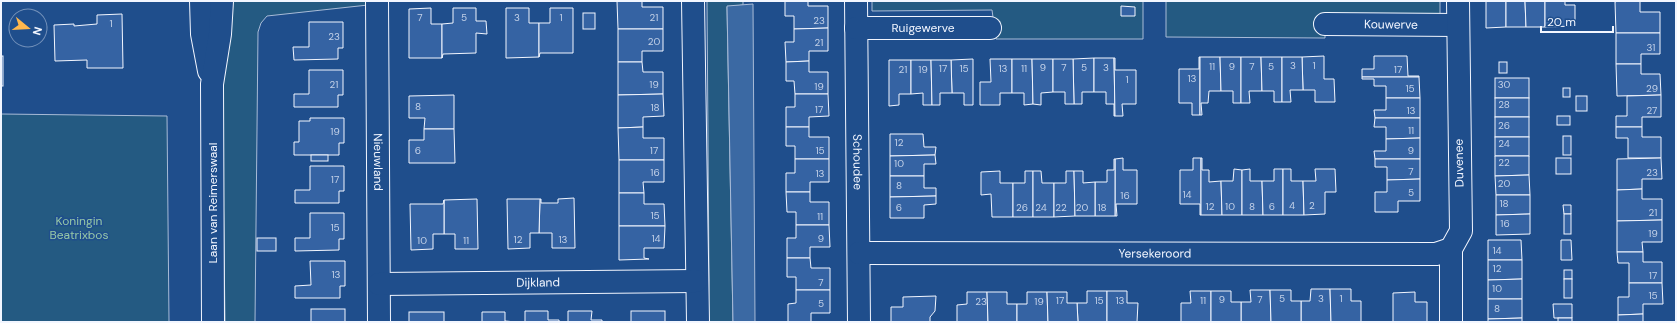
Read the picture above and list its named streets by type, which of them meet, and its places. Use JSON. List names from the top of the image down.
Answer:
{
  "streets": {
    "street": [
      "Kouwerve",
      "Ruigewerve",
      "Nieuwland",
      "Schoudee",
      "Duvenee",
      "Laan van Reimerswaal",
      "Yersekeroord",
      "Dijkland"
    ]
  },
  "crossings": [
    ["Kouwerve", "Duvenee"],
    ["Ruigewerve", "Schoudee"],
    ["Nieuwland", "Dijkland"],
    ["Schoudee", "Yersekeroord"],
    ["Duvenee", "Yersekeroord"]
  ],
  "parks": ["Koningin Beatrixbos"],
  "house_numbers": [
    "7",
    "5",
    "3",
    "1",
    "21",
    "23",
    "1",
    "23",
    "20",
    "21",
    "31",
    "3",
    "1",
    "11",
    "9",
    "7",
    "5",
    "9",
    "7",
    "5",
    "3",
    "17",
    "15",
    "13",
    "11",
    "21",
    "19",
    "17",
    "13",
    "1",
    "21",
    "19",
    "30",
    "19",
    "15",
    "29",
    "28",
    "8",
    "18",
    "17",
    "13",
    "27",
    "26",
    "11",
    "19",
    "12",
    "24",
    "6",
    "17",
    "15",
    "9",
    "22",
    "10",
    "7",
    "16",
    "23",
    "13",
    "17",
    "20",
    "8",
    "5",
    "14",
    "16",
    "18",
    "4",
    "2",
    "12",
    "10",
    "8",
    "6",
    "6",
    "26",
    "24",
    "22",
    "20",
    "18",
    "21",
    "15",
    "11",
    "16",
    "15",
    "19",
    "14",
    "9",
    "12",
    "13",
    "10",
    "11",
    "14",
    "12",
    "13",
    "17",
    "7",
    "10",
    "15",
    "5",
    "3",
    "1",
    "9",
    "7",
    "17",
    "15",
    "13",
    "11",
    "23",
    "19",
    "5",
    "8"
  ],
  "scale_bar": "20 m",
  "north": "right"
}
